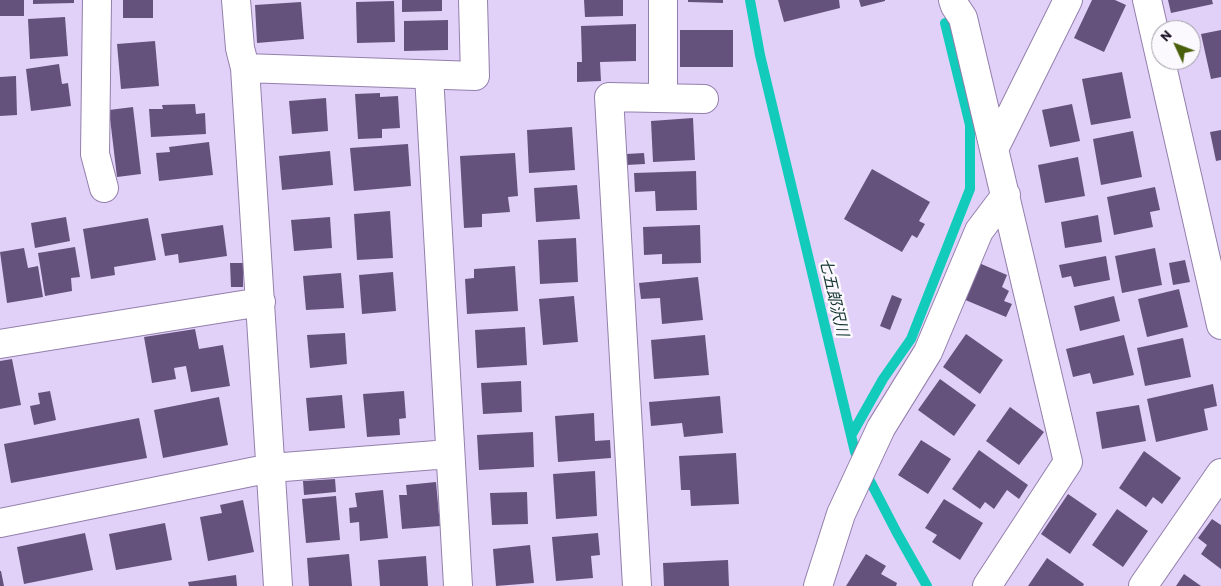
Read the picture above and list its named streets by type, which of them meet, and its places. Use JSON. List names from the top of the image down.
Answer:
{
  "water": ["七五郎沢川"],
  "north": "top left"
}
